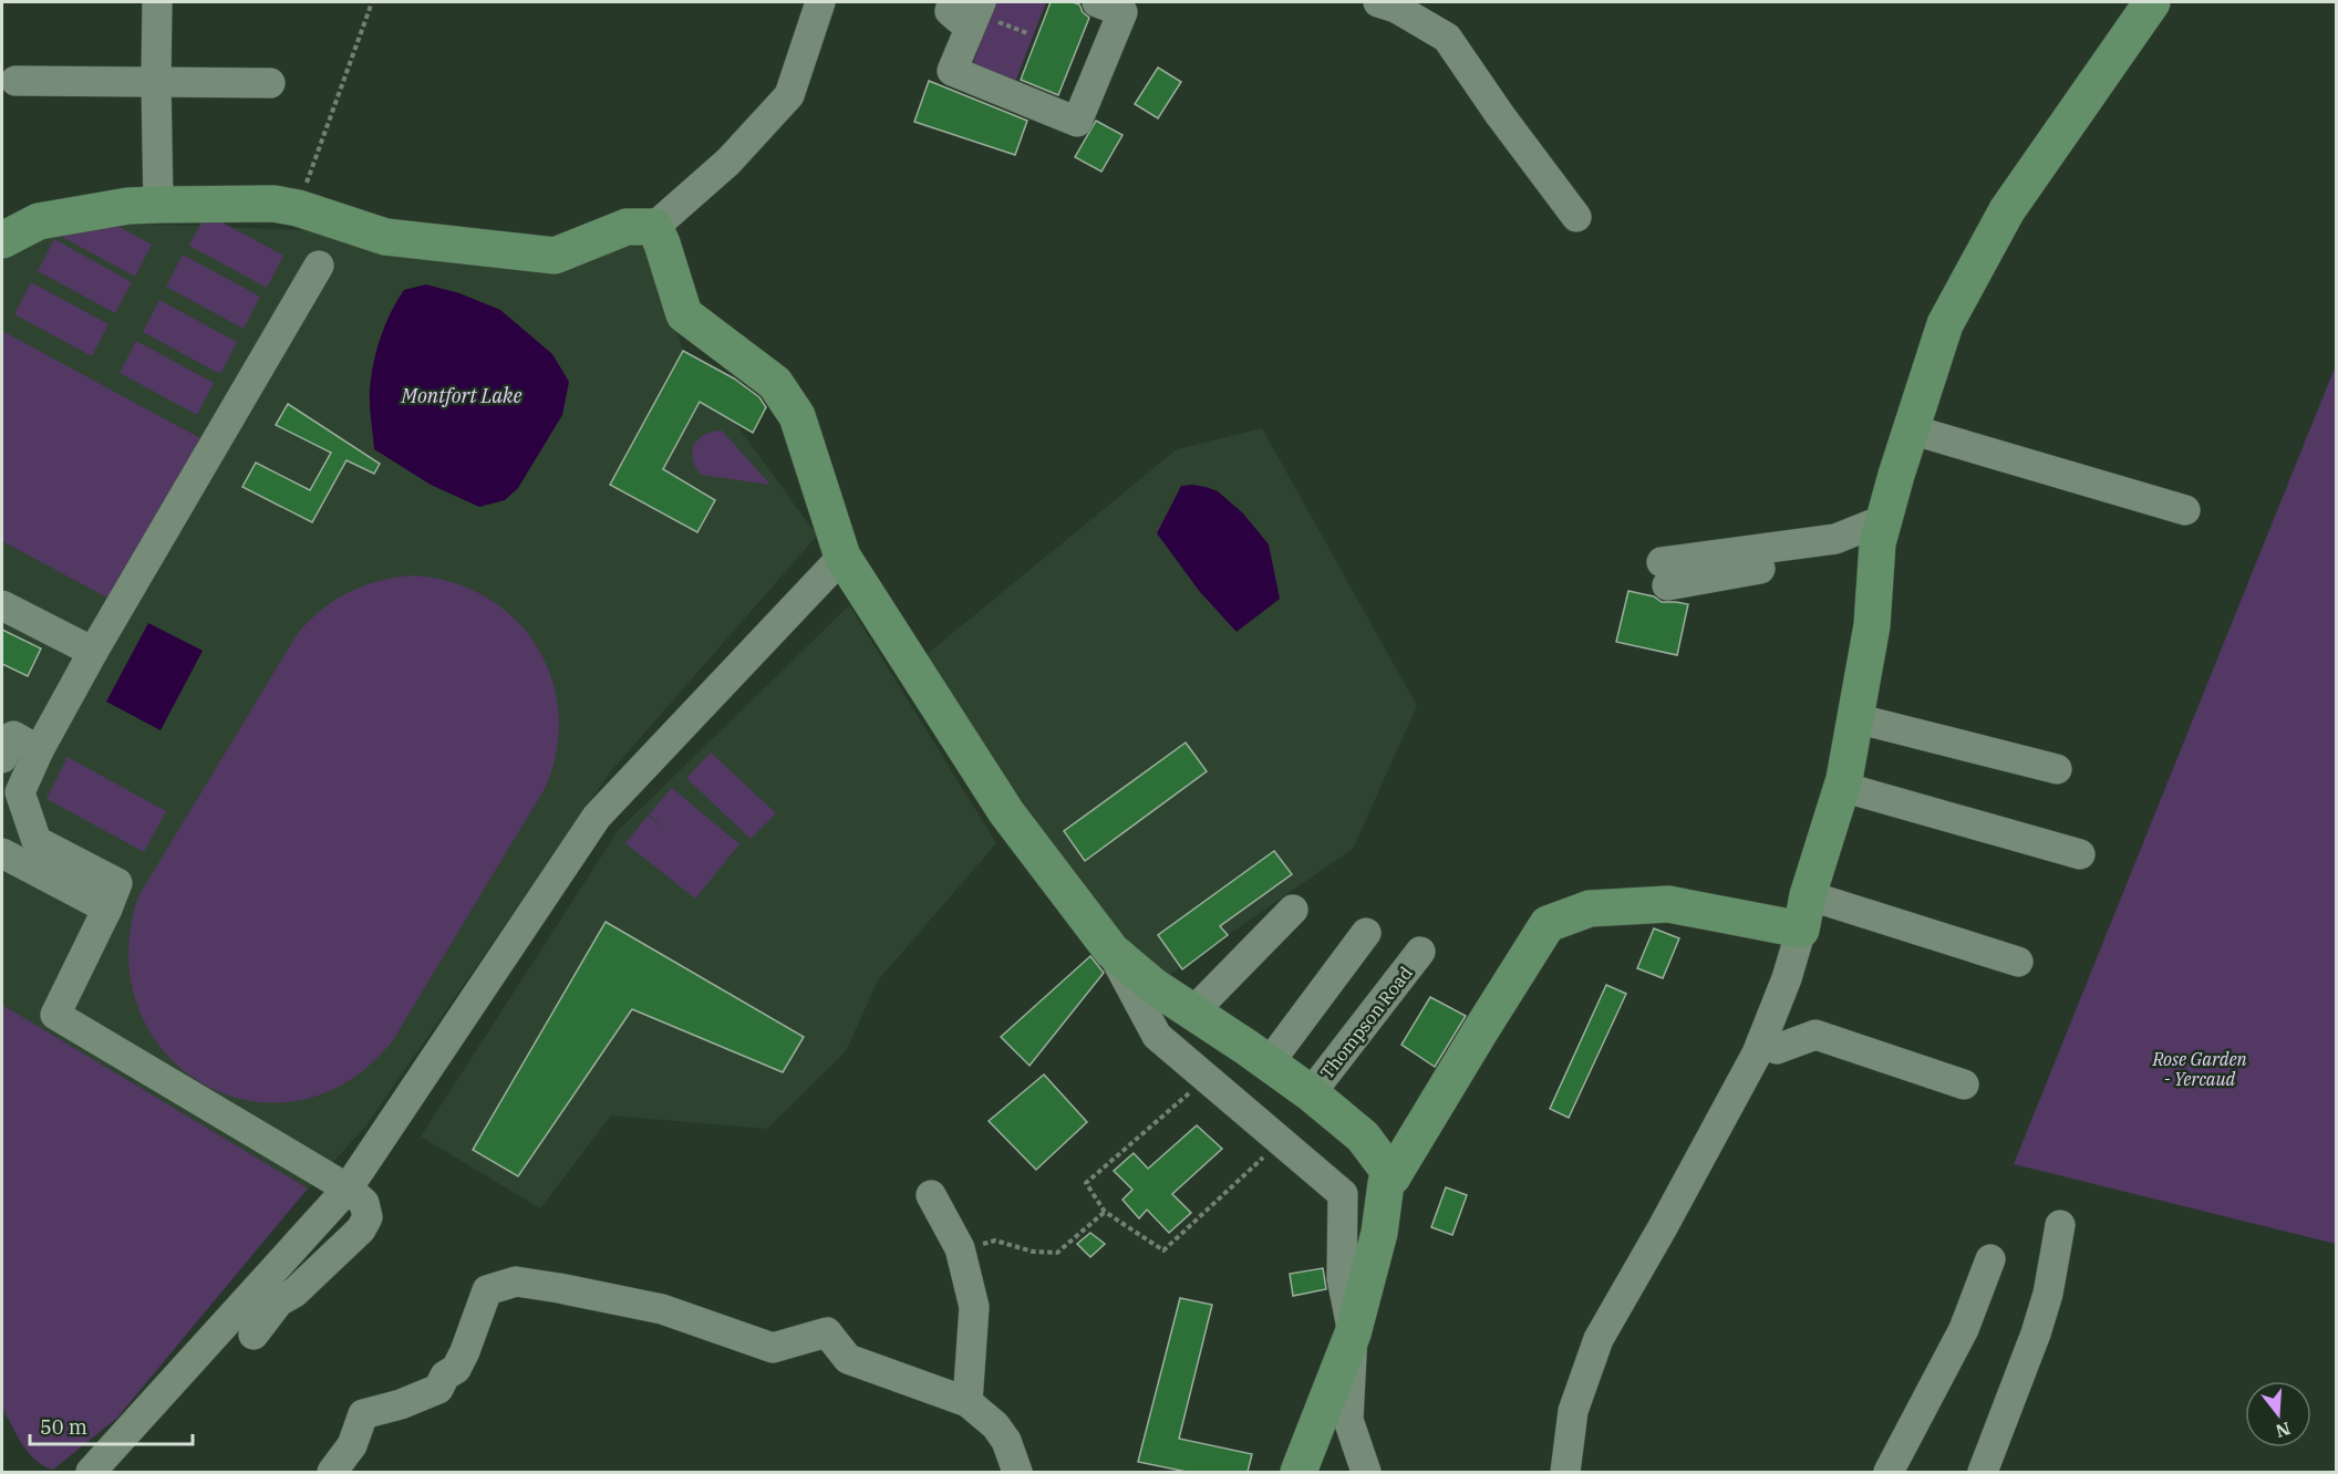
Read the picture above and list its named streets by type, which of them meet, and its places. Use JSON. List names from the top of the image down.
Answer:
{
  "streets": {
    "street": ["Thompson Road"]
  },
  "water": ["Montfort Lake"],
  "parks": ["Rose Garden - Yercaud"],
  "scale_bar": "50 m",
  "north": "bottom"
}
